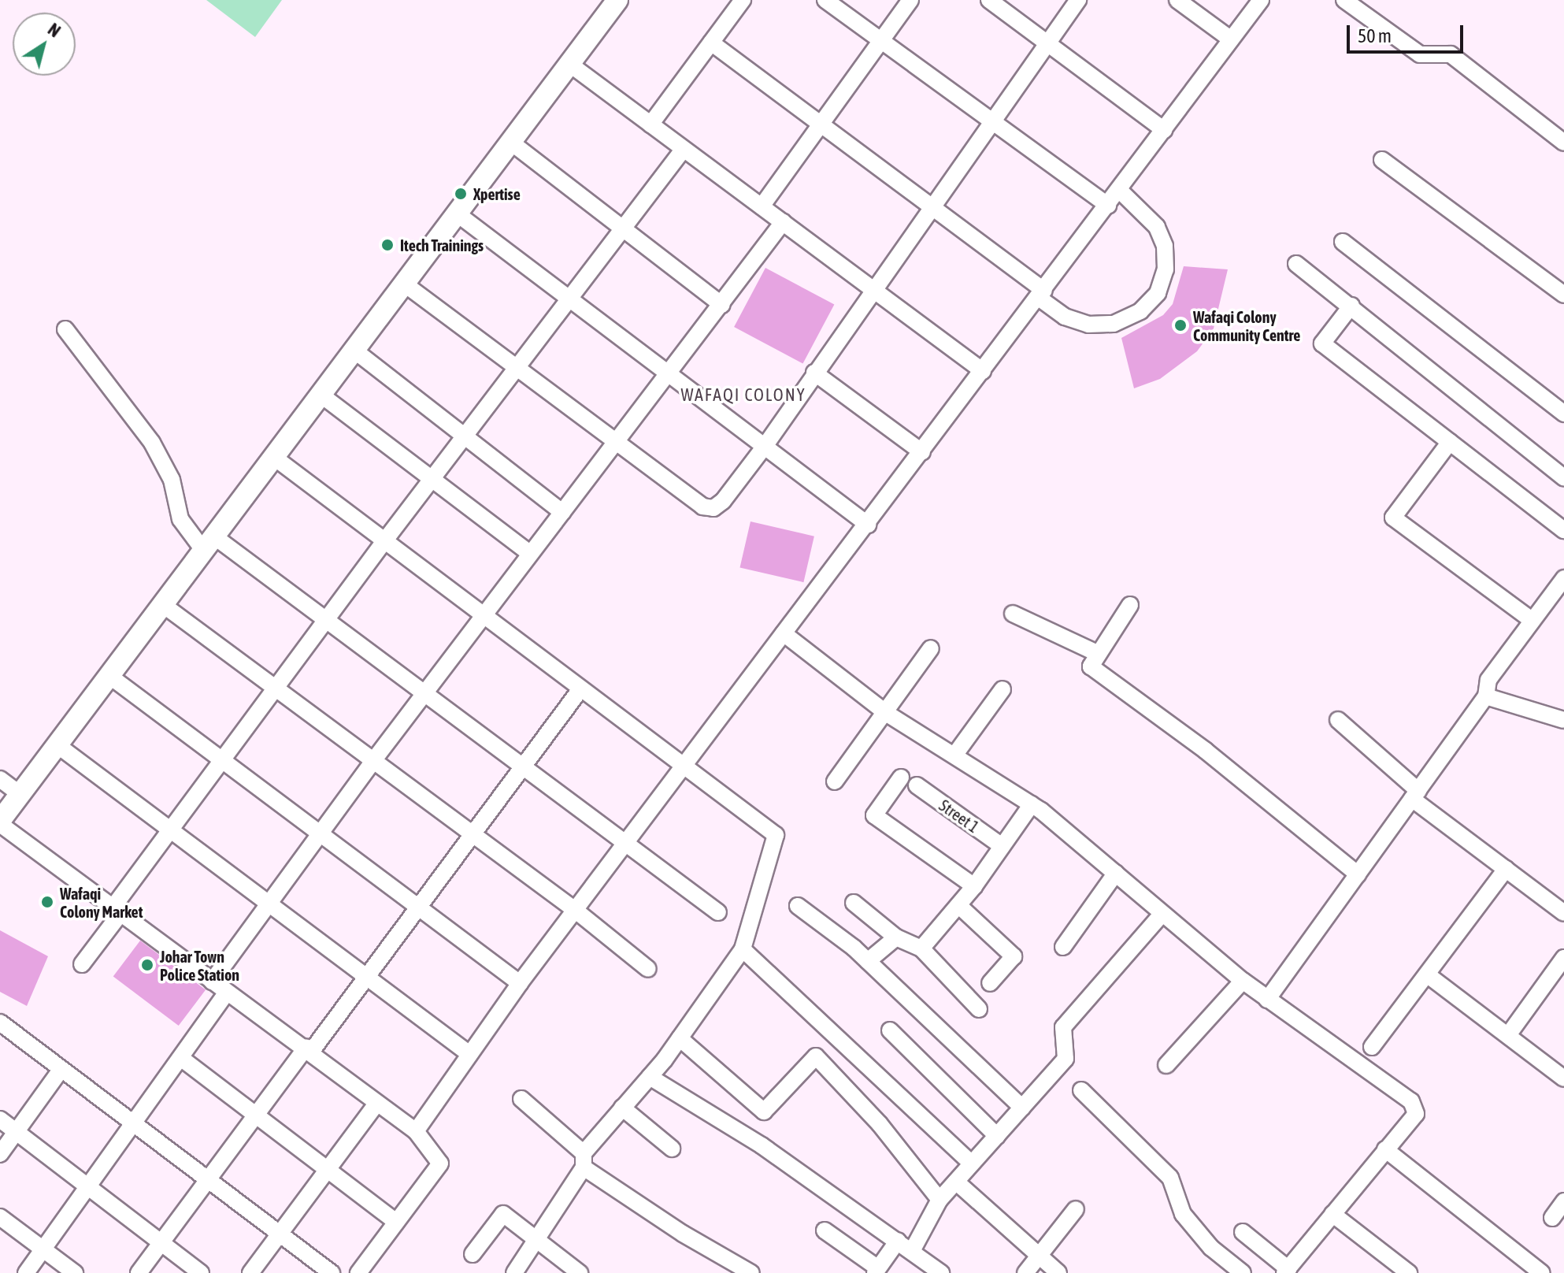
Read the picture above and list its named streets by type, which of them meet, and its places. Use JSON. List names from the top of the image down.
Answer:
{
  "streets": {
    "street": ["Street 1"]
  },
  "districts": ["WAFAQI COLONY"],
  "places": [
    "Xpertise",
    "Itech Trainings",
    "Wafaqi Colony Community Centre",
    "Wafaqi Colony Market",
    "Johar Town Police Station"
  ],
  "scale_bar": "50 m",
  "north": "top right"
}
